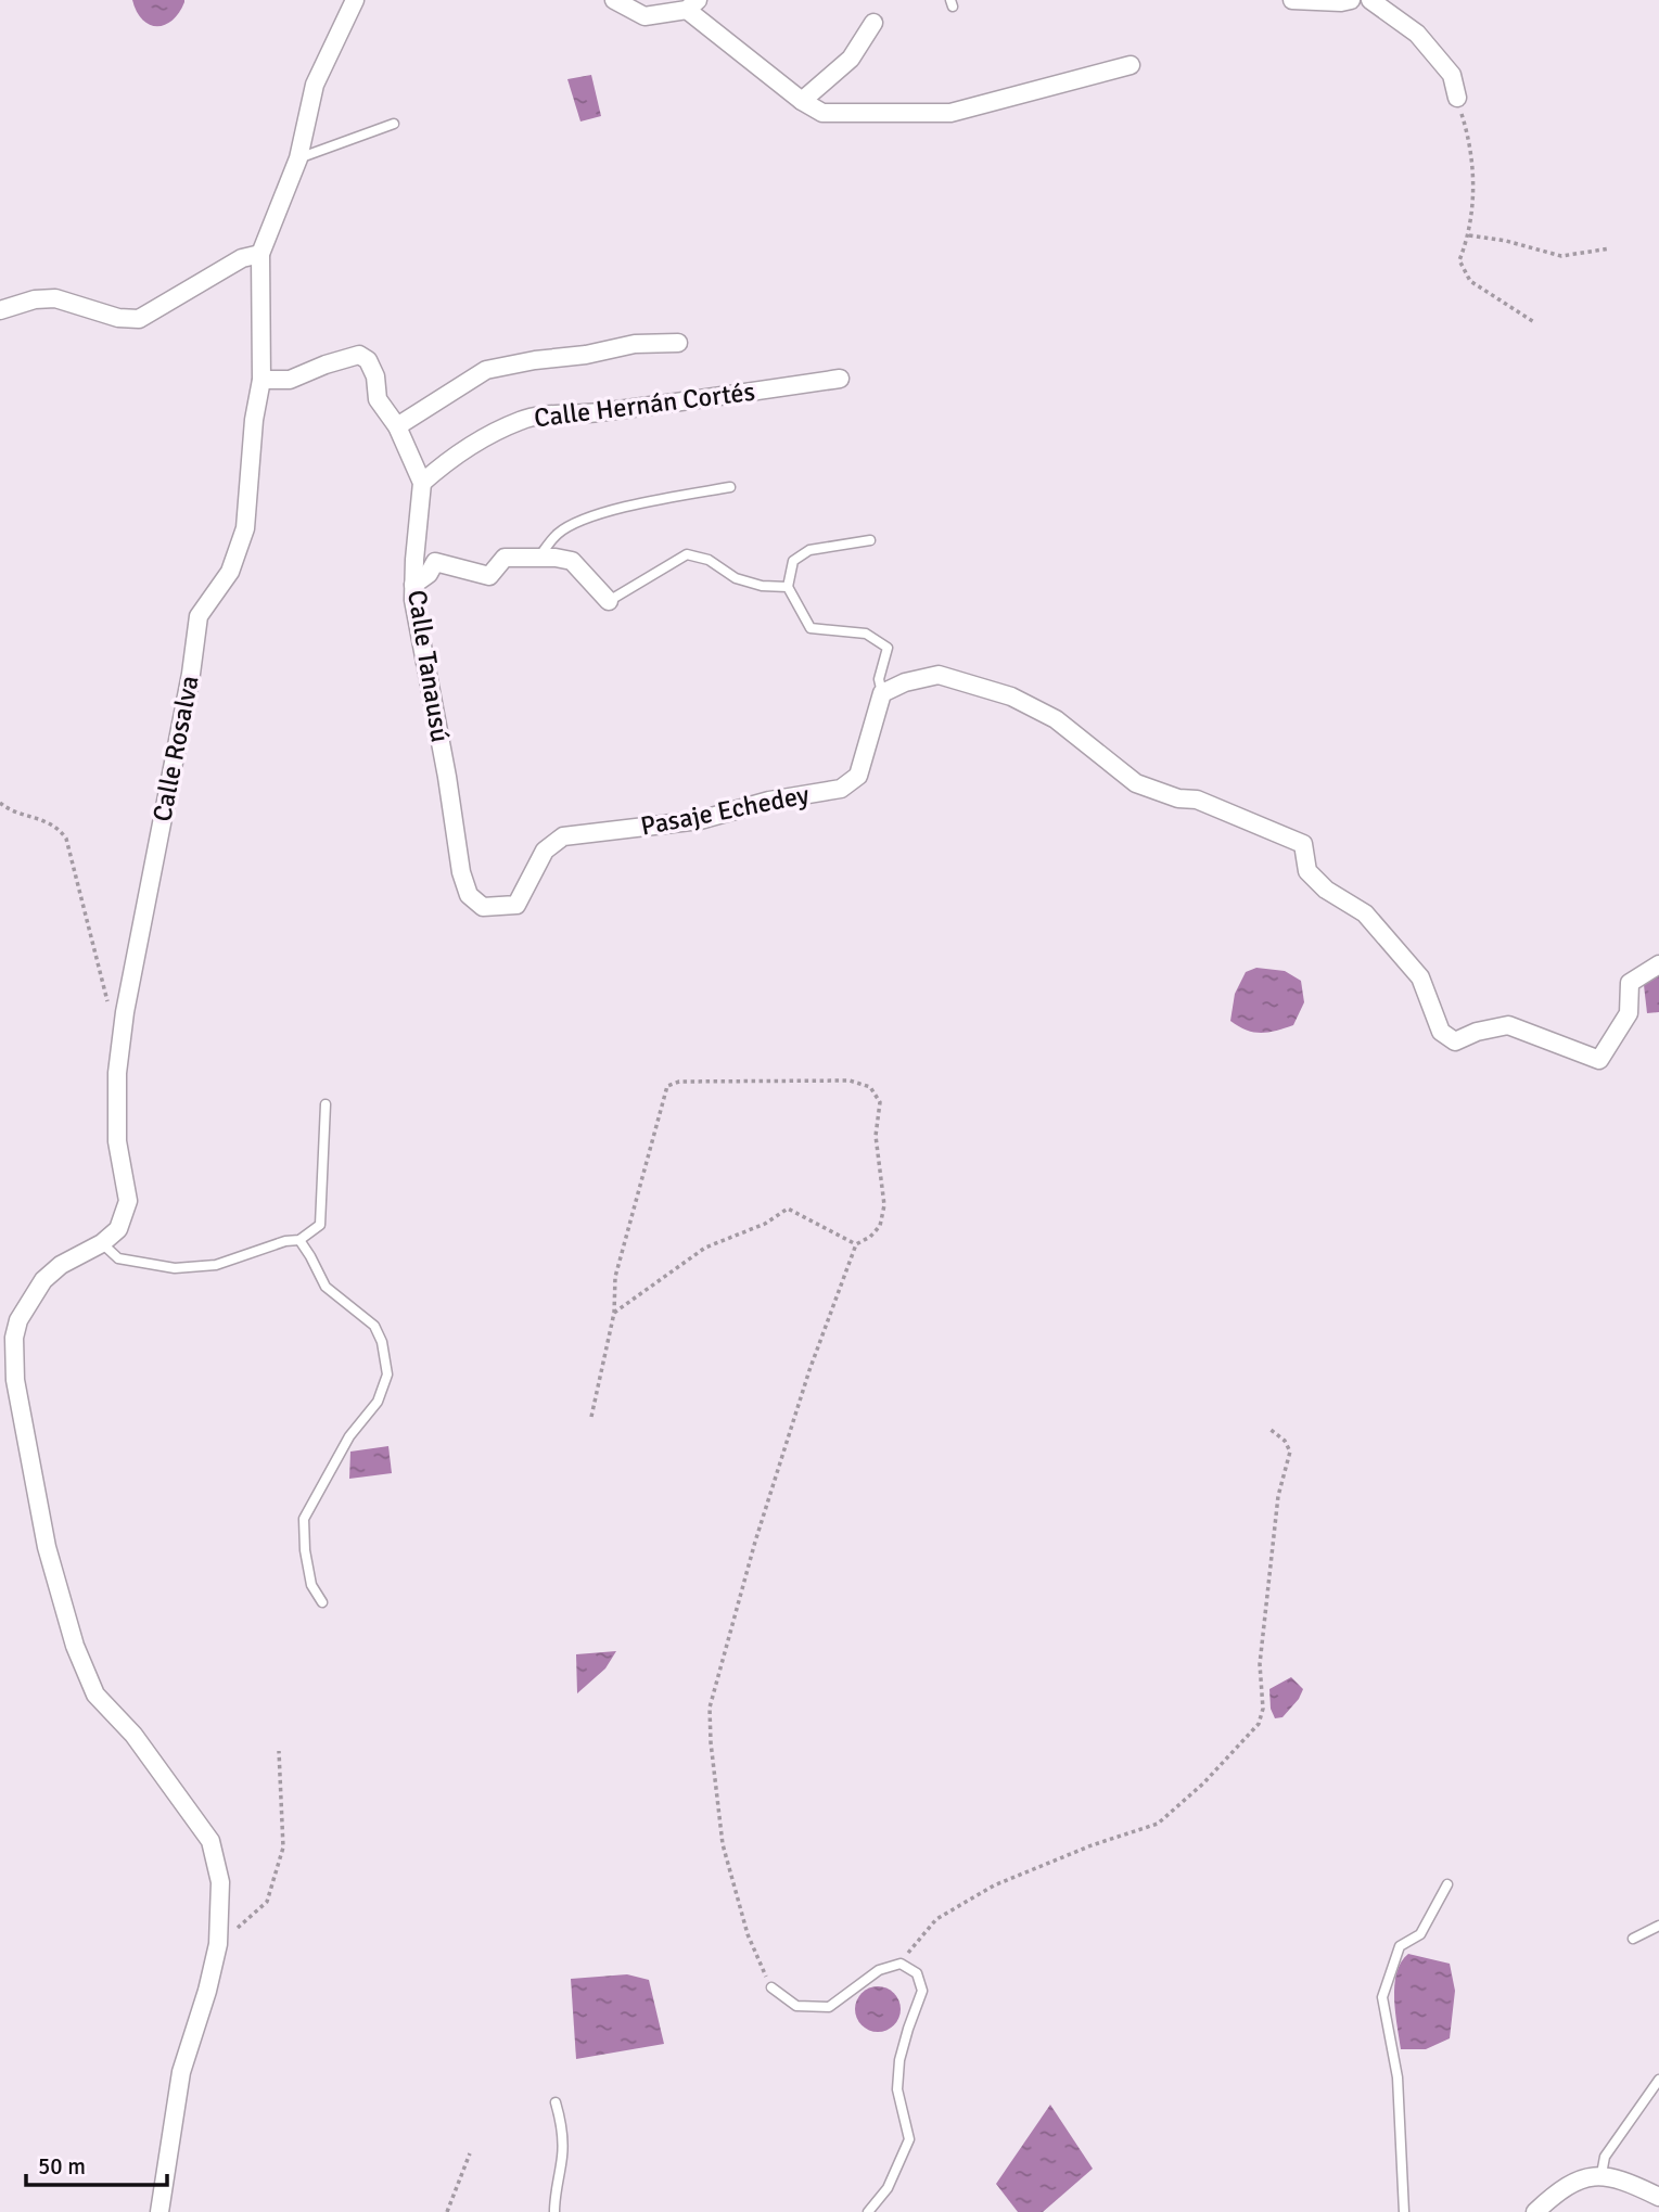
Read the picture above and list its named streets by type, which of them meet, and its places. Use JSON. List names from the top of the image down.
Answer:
{
  "streets": {
    "street": [
      "Calle Hernán Cortés",
      "Calle Tanausú",
      "Calle Rosalva",
      "Pasaje Echedey"
    ]
  },
  "crossings": [
    ["Calle Hernán Cortés", "Calle Tanausú"],
    ["Calle Tanausú", "Calle Rosalva"],
    ["Calle Tanausú", "Pasaje Echedey"]
  ],
  "scale_bar": "50 m"
}
